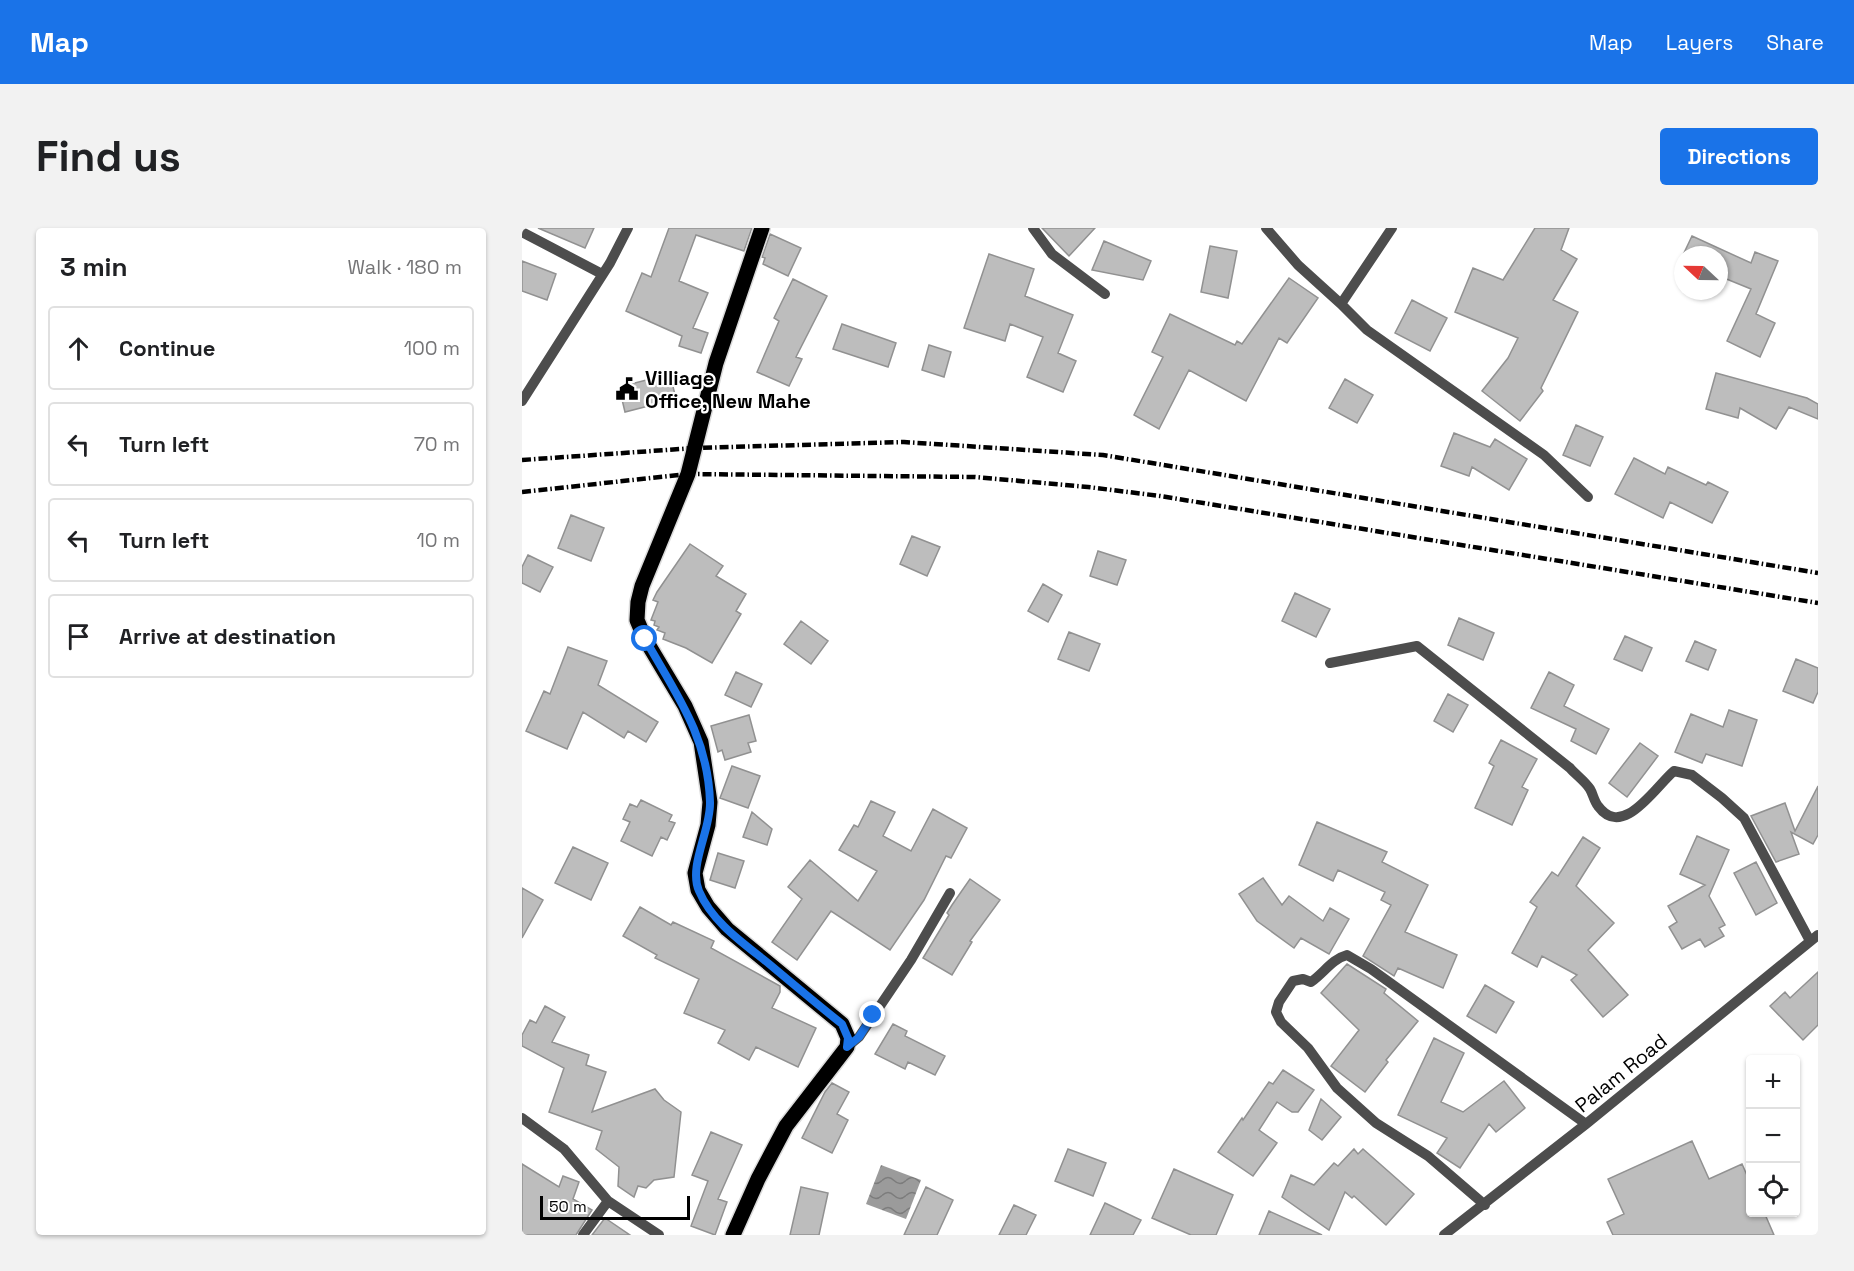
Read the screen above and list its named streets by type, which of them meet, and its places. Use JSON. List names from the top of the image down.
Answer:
{
  "streets": {
    "street": ["Palam Road"]
  },
  "places": {
    "public building": ["Villiage Office, New Mahe"]
  },
  "scale_bar": "50 m",
  "north": "left",
  "page": {
    "header": "Map",
    "nav": ["Map", "Layers", "Share"],
    "buttons": "Directions",
    "title": "Find us",
    "heading": ["3 min", "Walk · 180 m"],
    "list": [
      ["Continue", "100 m"],
      ["Turn left", "70 m"],
      ["Turn left", "10 m"],
      "Arrive at destination"
    ],
    "map_buttons": ["+", "−"],
    "scale": "50 m"
  }
}
